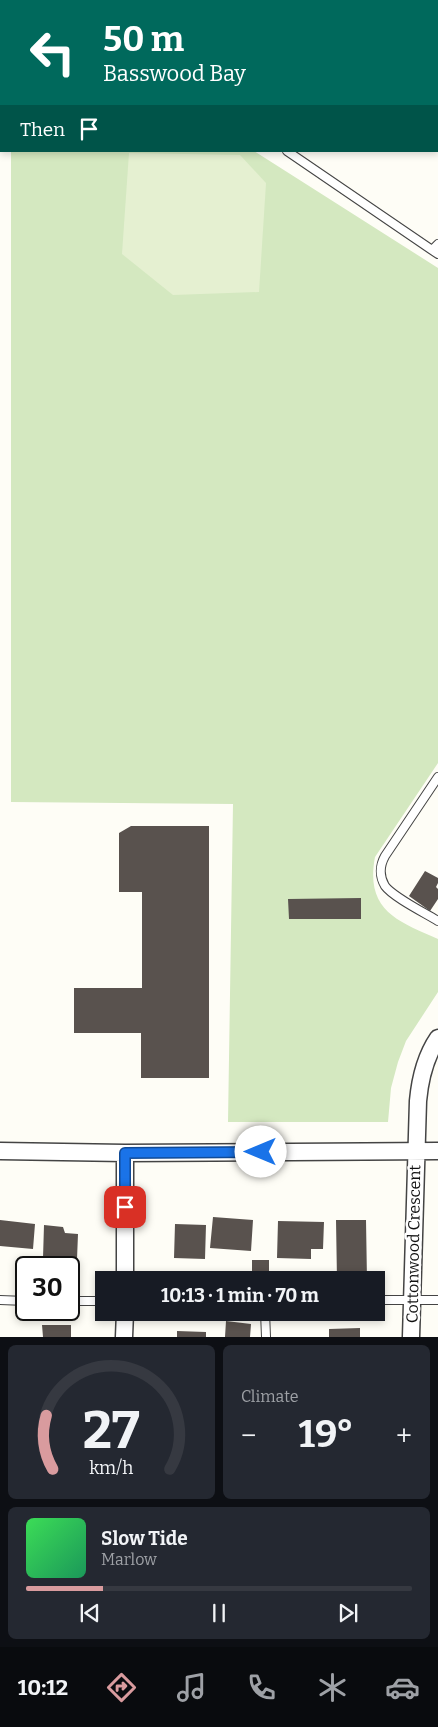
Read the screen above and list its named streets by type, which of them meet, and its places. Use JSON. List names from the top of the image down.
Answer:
{
  "streets": {
    "street": ["Cottonwood Crescent"]
  },
  "page": {
    "turn": ["50 m", "Basswood Bay"],
    "then": "Then",
    "limit": "30",
    "trip": "10:13 · 1 min · 70 m",
    "tile": "Climate",
    "heat": ["−", "19°", "+"],
    "song": ["Slow Tide", "Marlow"],
    "tabs": "10:12",
    "gauge": ["27", "km/h"]
  }
}
